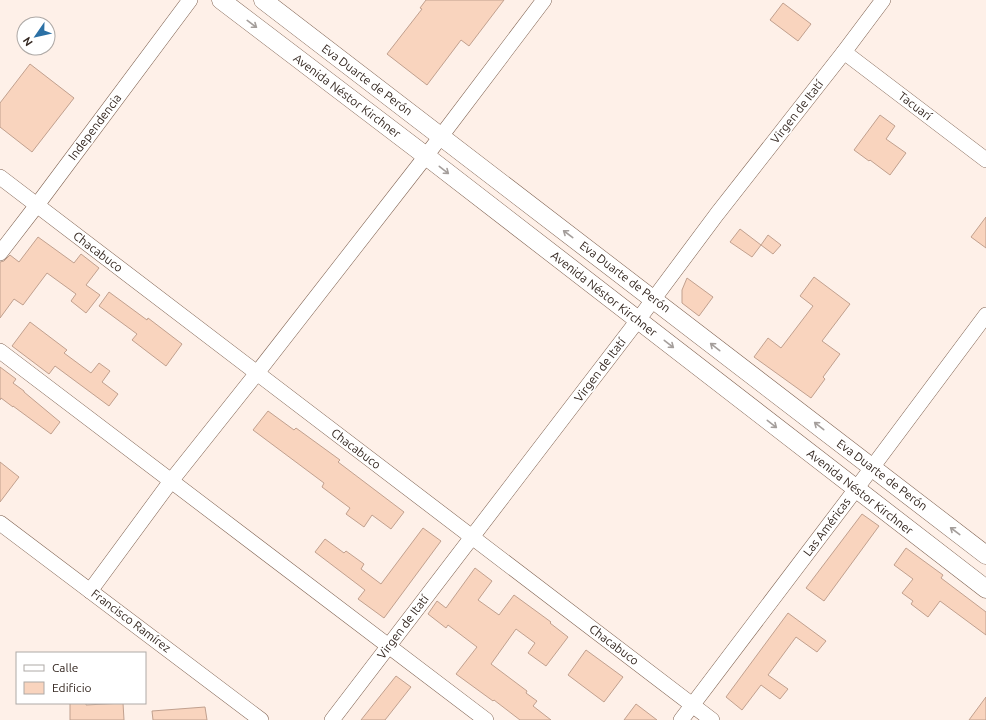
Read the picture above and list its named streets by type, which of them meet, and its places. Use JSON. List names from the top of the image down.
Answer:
{
  "streets": {
    "street": [
      "Eva Duarte de Perón",
      "Avenida Néstor Kirchner",
      "Tacuarí",
      "Virgen de Itatí",
      "Independencia",
      "Chacabuco",
      "Las Américas",
      "Francisco Ramírez"
    ]
  },
  "crossings": [
    ["Eva Duarte de Perón", "Virgen de Itatí"],
    ["Eva Duarte de Perón", "Las Américas"],
    ["Avenida Néstor Kirchner", "Virgen de Itatí"],
    ["Avenida Néstor Kirchner", "Las Américas"],
    ["Tacuarí", "Virgen de Itatí"],
    ["Virgen de Itatí", "Chacabuco"],
    ["Independencia", "Chacabuco"],
    ["Chacabuco", "Las Américas"]
  ],
  "one_way": ["Eva Duarte de Perón", "Avenida Néstor Kirchner"],
  "legend": ["Calle", "Edificio"],
  "north": "bottom left"
}
